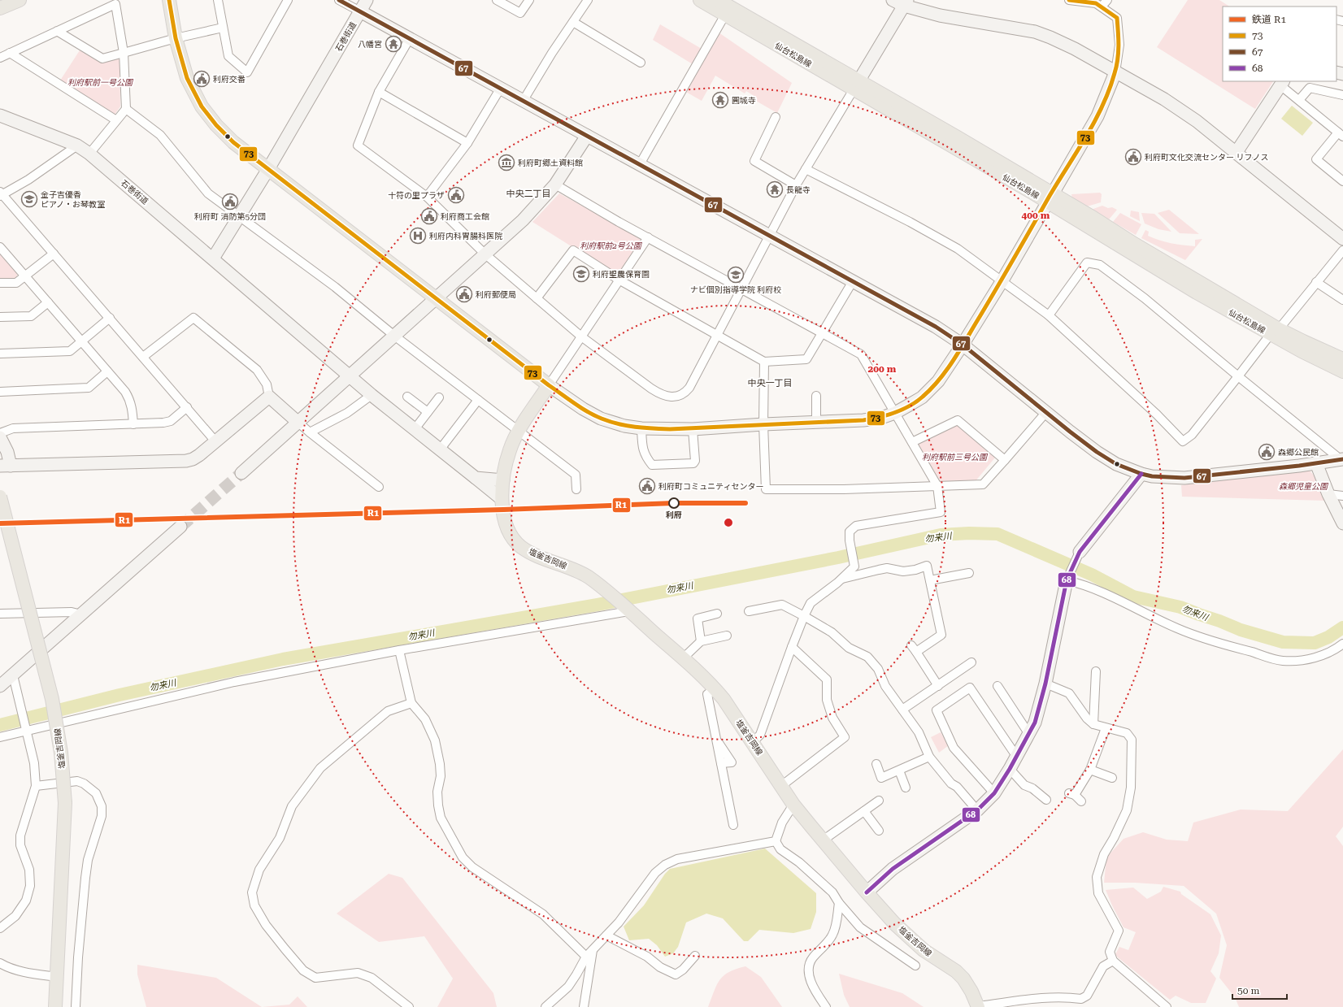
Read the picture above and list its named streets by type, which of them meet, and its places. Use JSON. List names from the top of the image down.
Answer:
{
  "streets": {
    "main road": ["仙台松島線", "塩釜吉岡線"],
    "street": ["石巻街道"]
  },
  "districts": ["中央二丁目", "中央一丁目"],
  "water": ["勿来川"],
  "parks": [
    "利府駅前一号公園",
    "利府駅前2号公園",
    "利府駅前三号公園",
    "森郷児童公園"
  ],
  "places": {
    "temple": ["八幡宮", "圓城寺", "長龍寺"],
    "public building": [
      "利府交番",
      "利府町文化交流センター リフノス",
      "十符の里プラザ",
      "利府町 消防第5分団",
      "利府商工会館",
      "利府郵便局",
      "森郷公民館",
      "利府町コミュニティセンター"
    ],
    "museum": ["利府町郷土資料館"],
    "school or university": ["金子吉優香 ピアノ・お琴教室", "利府聖農保育園", "ナビ個別指導学院 利府校"],
    "hospital": ["利府内科胃腸科医院"],
    "other": ["利府"]
  },
  "lines": [
    "transit line 73",
    "transit line 67",
    "transit line 68",
    "rail line R1"
  ],
  "legend": [
    "鉄道 R1",
    "73",
    "67",
    "68"
  ],
  "scale_bar": "50 m",
  "rings": ["400 m", "200 m"]
}
